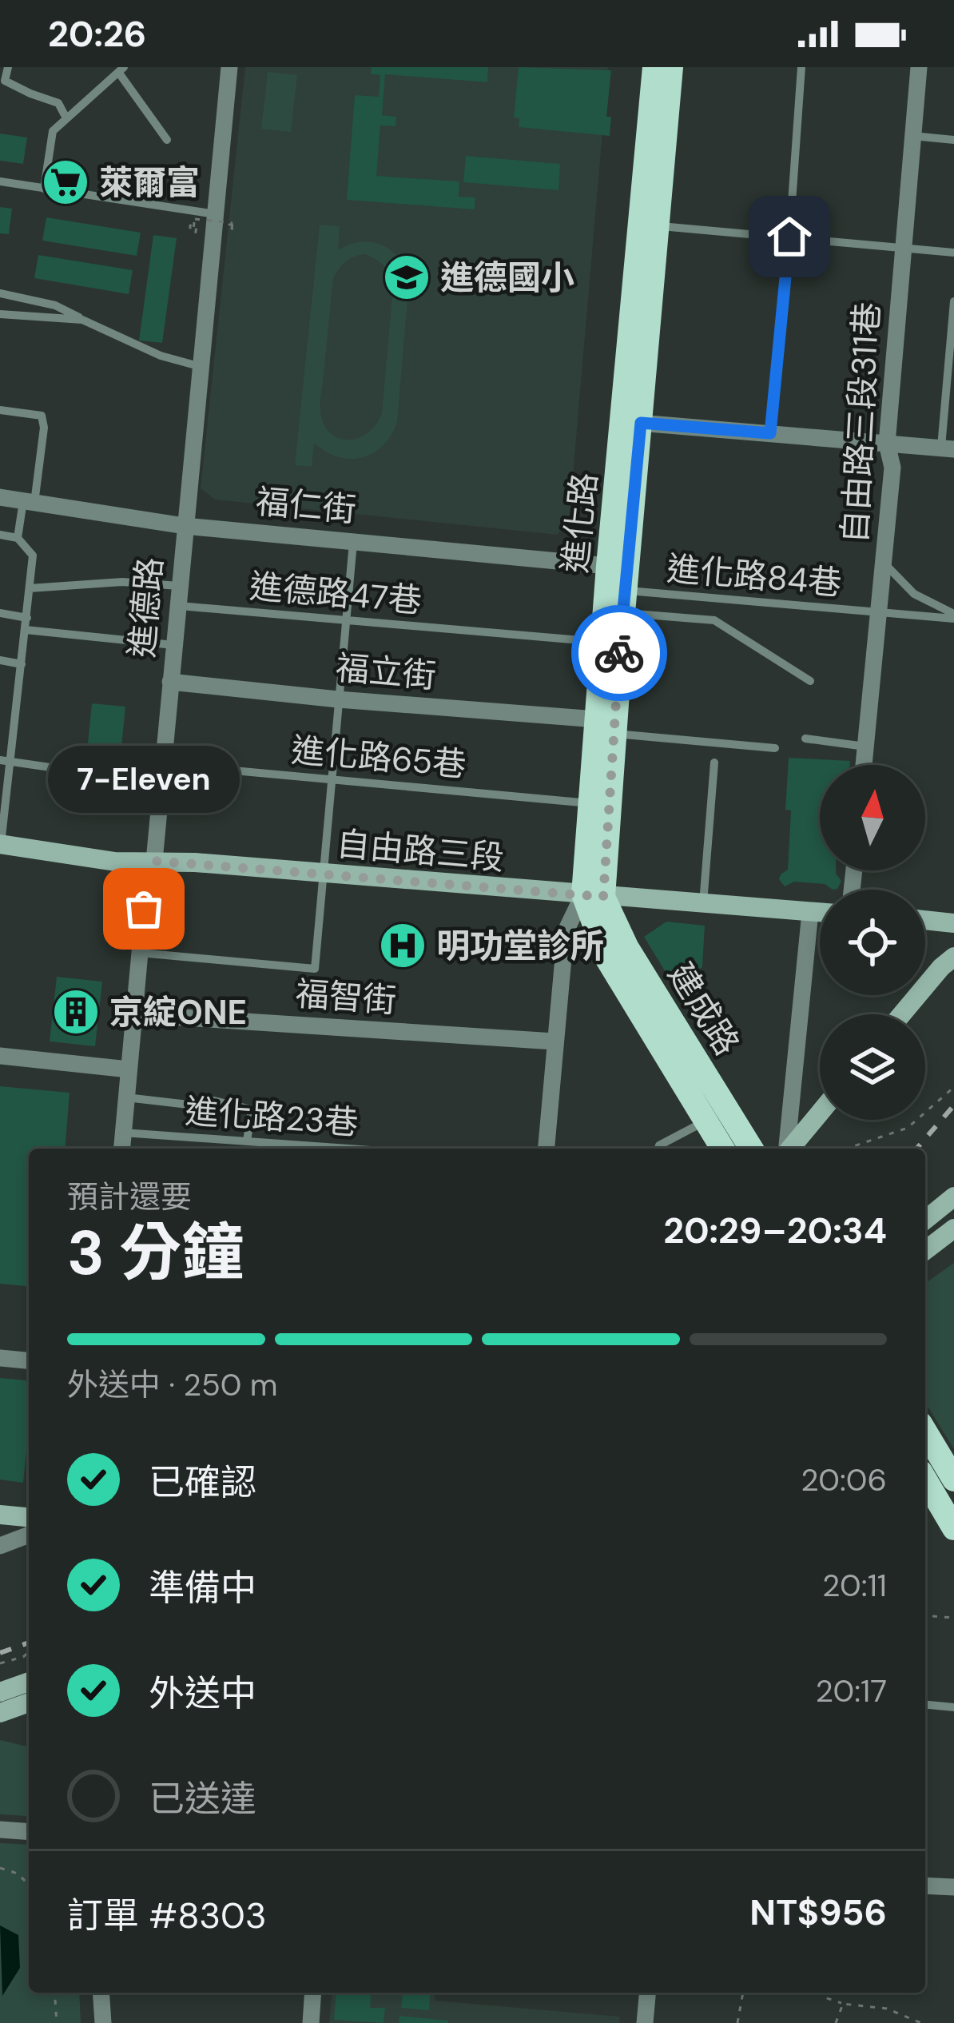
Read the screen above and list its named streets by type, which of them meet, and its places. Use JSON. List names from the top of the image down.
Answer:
{
  "streets": {
    "main road": ["進化路", "建成路"],
    "street": [
      "自由路三段311巷",
      "福仁街",
      "進德路",
      "福立街",
      "自由路三段",
      "福智街"
    ],
    "lane": [
      "進化路84巷",
      "進德路47巷",
      "進化路65巷",
      "進化路23巷"
    ]
  },
  "crossings": [
    ["自由路三段311巷", "進化路84巷"],
    ["福仁街", "進化路"],
    ["福仁街", "進德路"],
    ["進化路", "進化路84巷"],
    ["進化路", "進德路47巷"],
    ["進化路", "福立街"],
    ["進化路", "進化路65巷"],
    ["進化路", "自由路三段"],
    ["進化路", "福智街"],
    ["進化路", "建成路"],
    ["進德路47巷", "進德路"],
    ["進德路", "福立街"],
    ["進德路", "進化路65巷"],
    ["進德路", "自由路三段"],
    ["進德路", "福智街"],
    ["進德路", "進化路23巷"],
    ["自由路三段", "建成路"]
  ],
  "places": {
    "supermarket": ["萊爾富"],
    "school or university": ["進德國小"],
    "other": ["7-Eleven"],
    "hospital": ["明功堂診所"],
    "building": ["京綻ONE"]
  },
  "north": "top",
  "page": {
    "status": "20:26",
    "bubble": "7-Eleven",
    "heading": ["3 分鐘", "預計還要", "20:29–20:34"],
    "panel": ["訂單 #8303", "NT$956"],
    "bar": "外送中 · 250 m",
    "list": [
      ["已確認", "20:06"],
      ["準備中", "20:11"],
      ["外送中", "20:17"],
      "已送達"
    ]
  }
}
